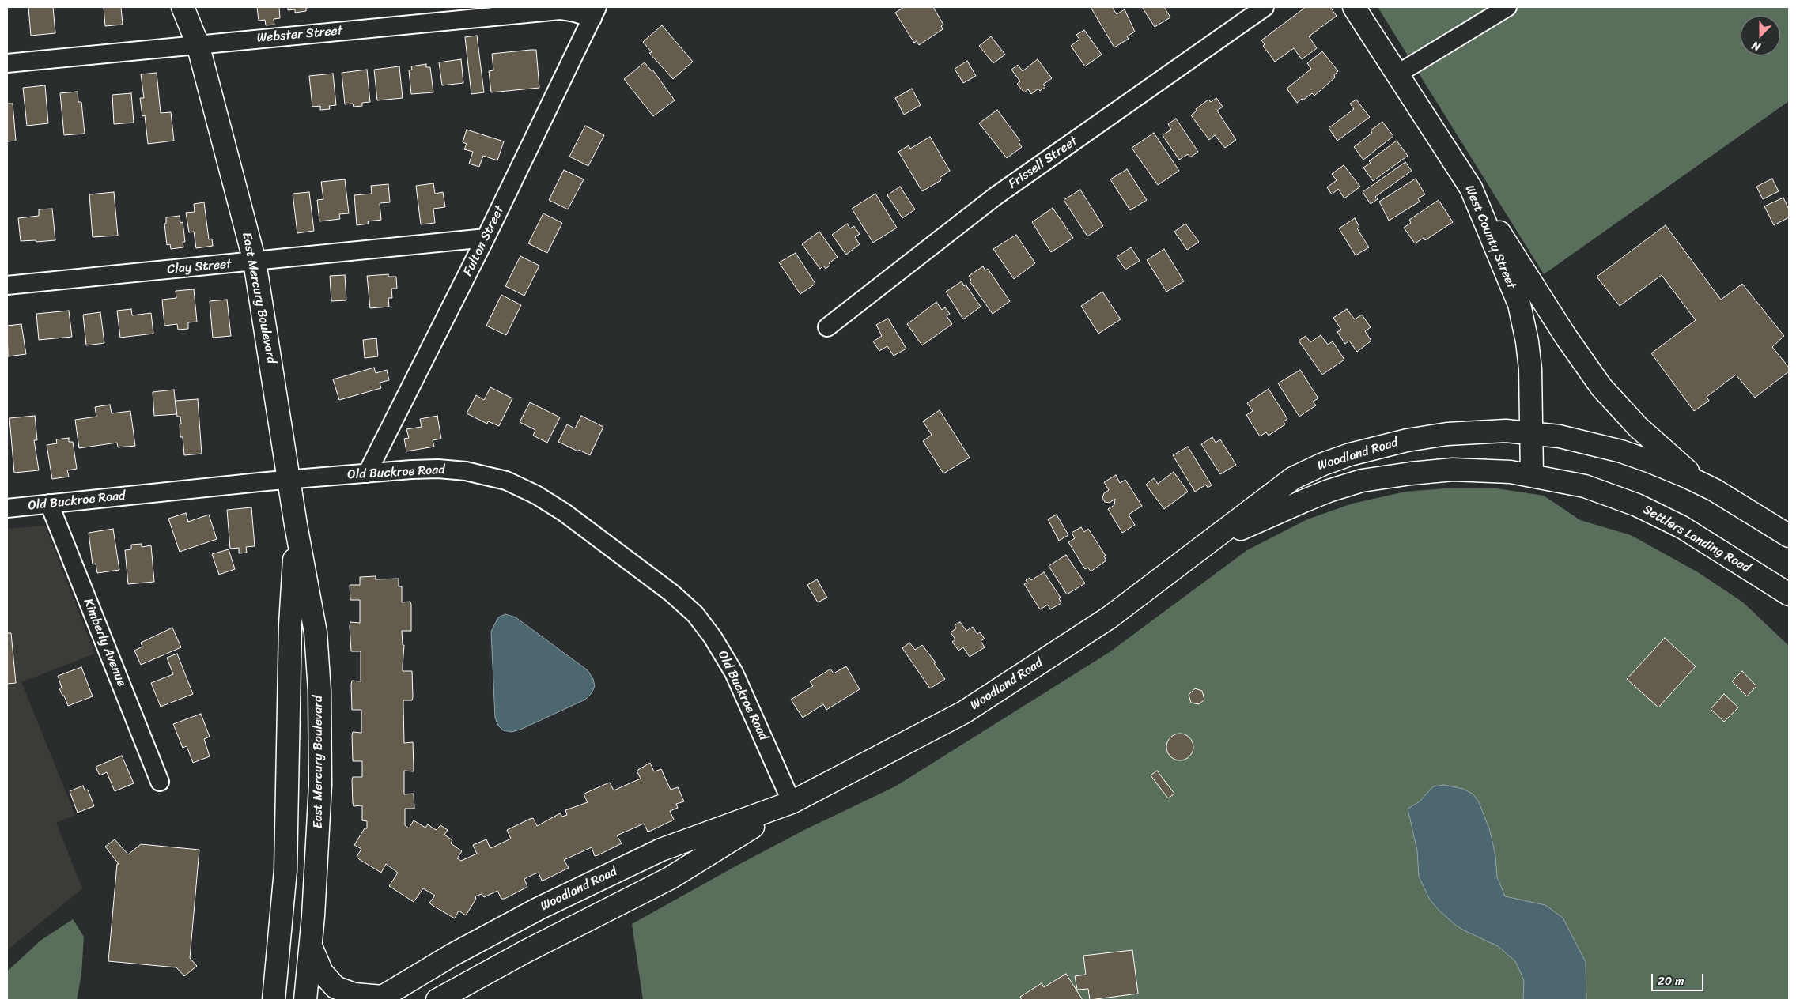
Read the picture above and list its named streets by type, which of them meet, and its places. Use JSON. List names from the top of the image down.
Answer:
{
  "streets": {
    "main road": [
      "West County Street",
      "East Mercury Boulevard",
      "Woodland Road",
      "Settlers Landing Road"
    ],
    "street": [
      "Webster Street",
      "Frissell Street",
      "Fulton Street",
      "Clay Street",
      "Old Buckroe Road",
      "Kimberly Avenue"
    ]
  },
  "crossings": [
    ["Webster Street", "Fulton Street"],
    ["Webster Street", "East Mercury Boulevard"],
    ["West County Street", "Woodland Road"],
    ["West County Street", "Settlers Landing Road"],
    ["Fulton Street", "Clay Street"],
    ["Fulton Street", "Old Buckroe Road"],
    ["Clay Street", "East Mercury Boulevard"],
    ["East Mercury Boulevard", "Old Buckroe Road"],
    ["Woodland Road", "Old Buckroe Road"],
    ["Woodland Road", "Settlers Landing Road"],
    ["Old Buckroe Road", "Kimberly Avenue"]
  ],
  "scale_bar": "20 m",
  "north": "bottom"
}
